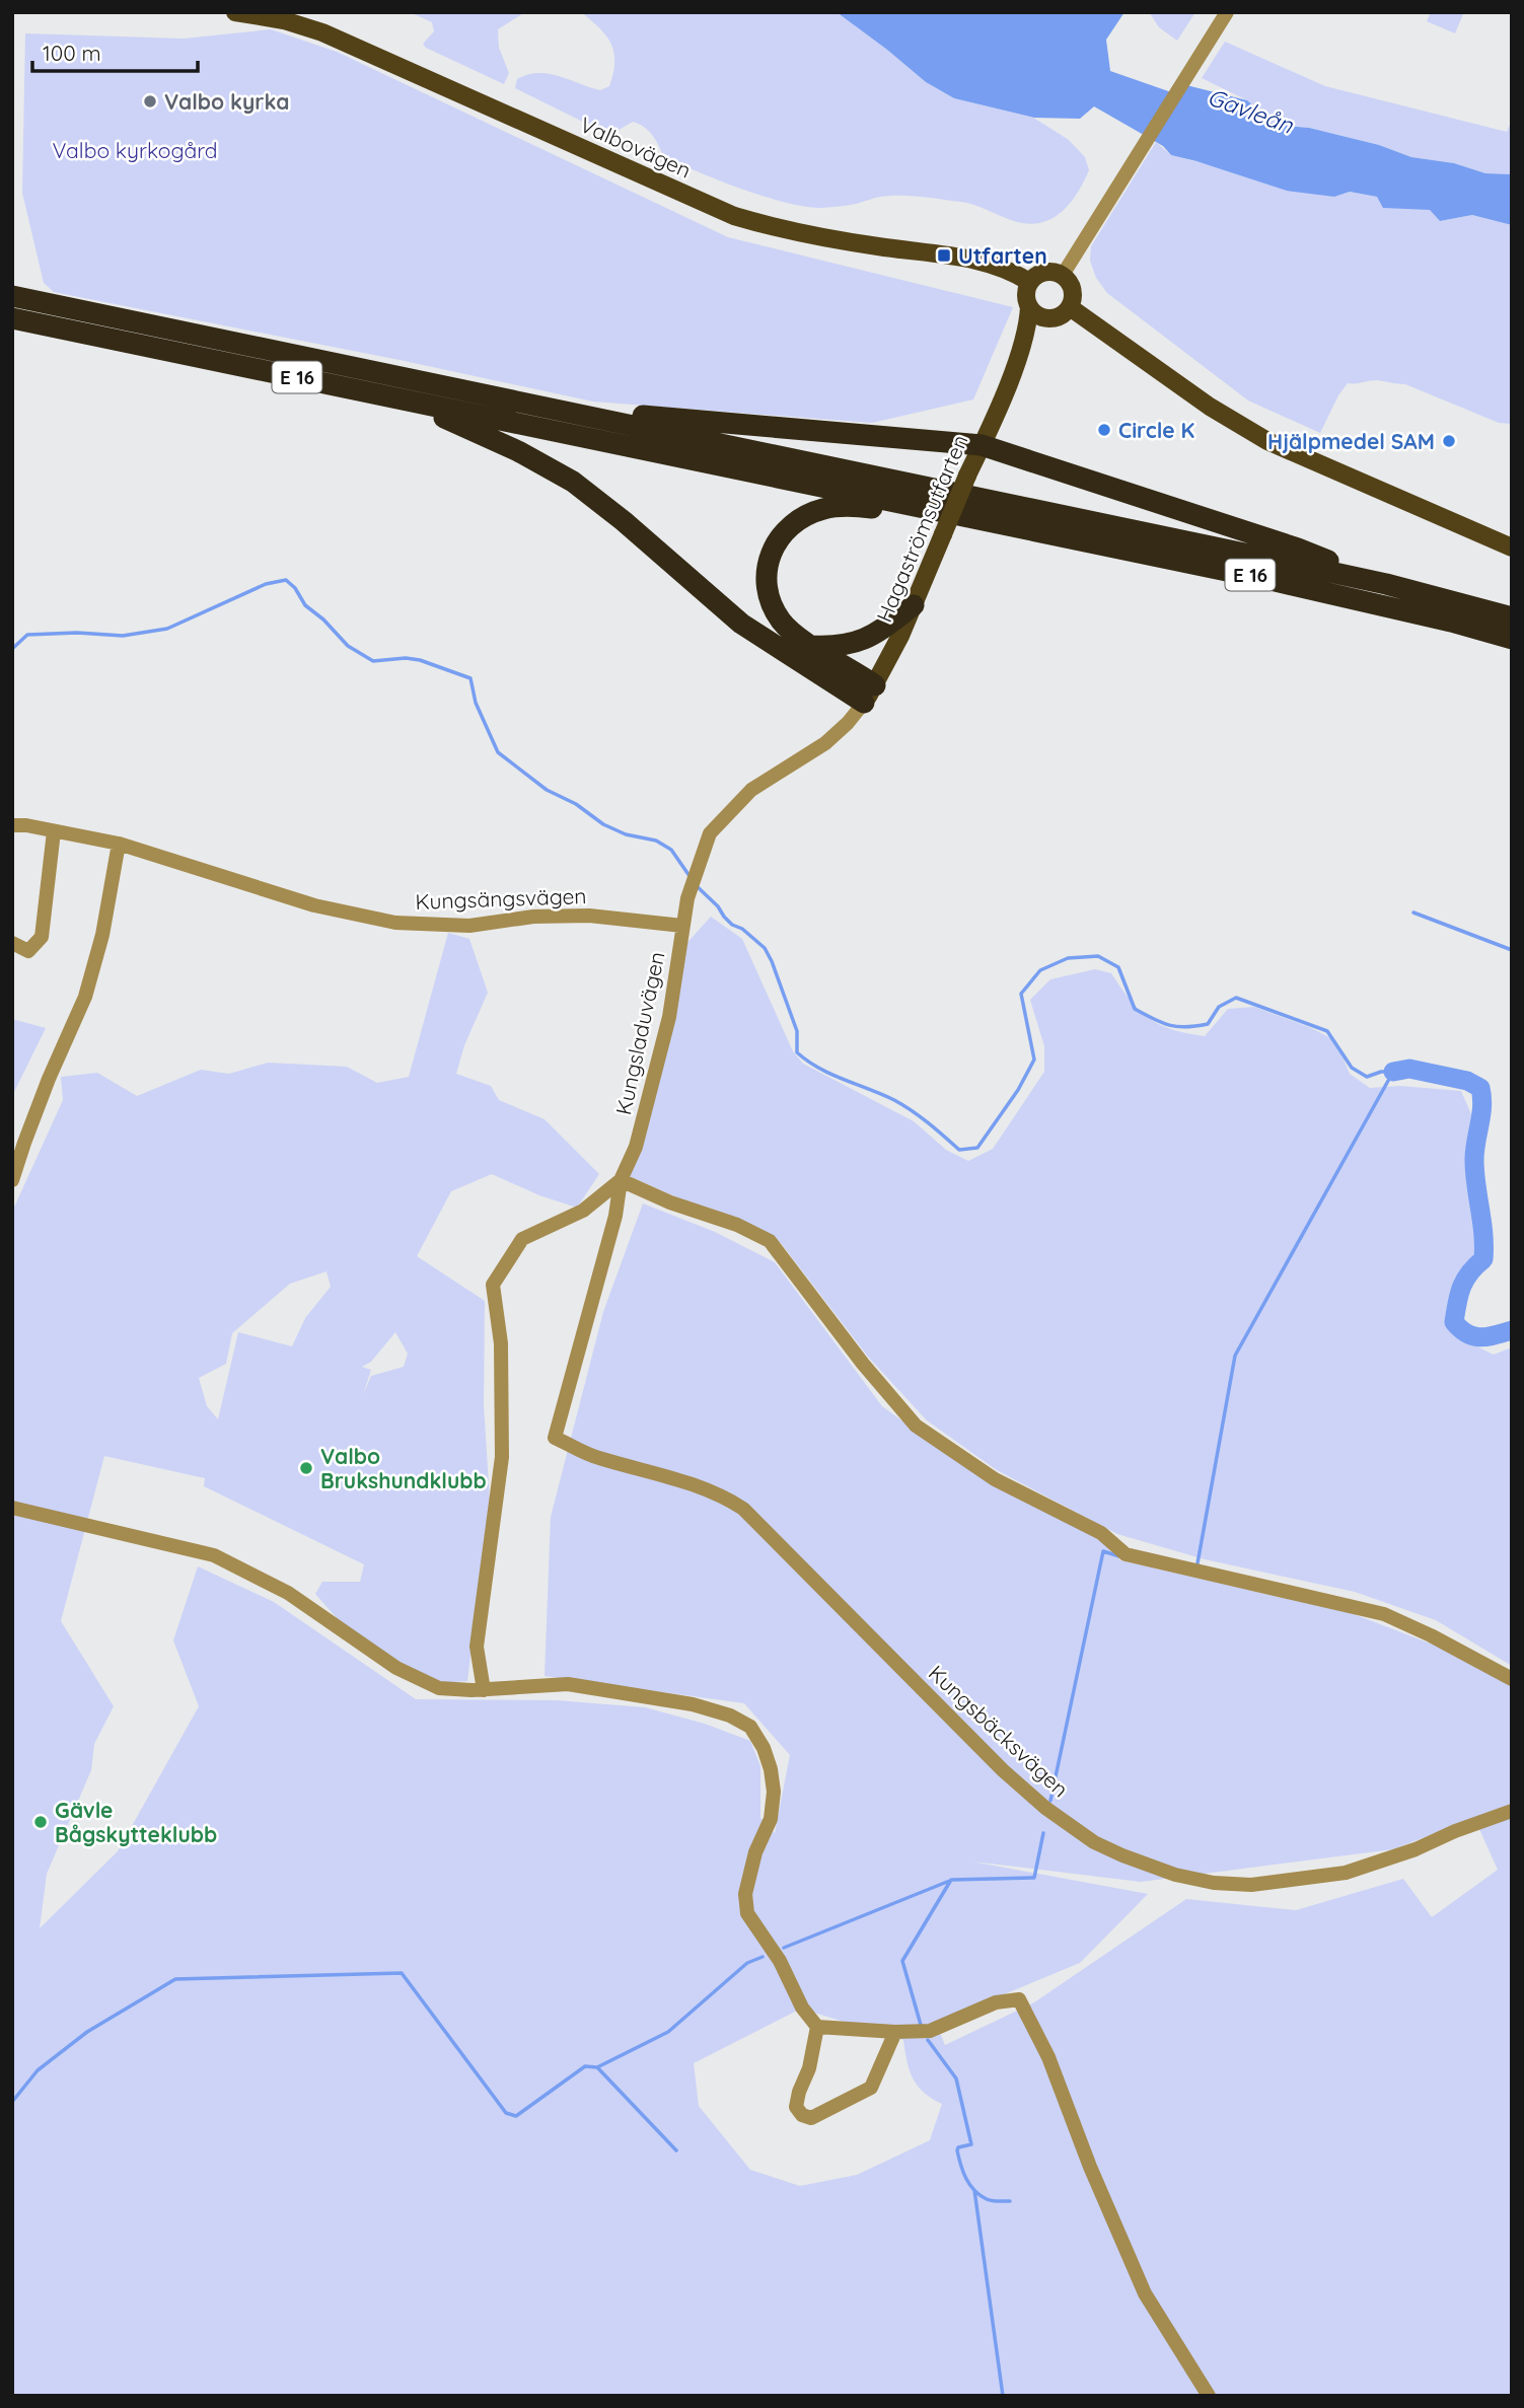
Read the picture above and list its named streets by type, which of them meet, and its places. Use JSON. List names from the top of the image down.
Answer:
{
  "streets": {
    "highway": ["E 16"],
    "main road": ["Valbovägen", "Hagaströmsutfarten"],
    "street": ["Kungsängsvägen", "Kungsladuvägen", "Kungsbäcksvägen"]
  },
  "crossings": [
    ["Valbovägen", "Hagaströmsutfarten"],
    ["Hagaströmsutfarten", "Kungsladuvägen"],
    ["Kungsängsvägen", "Kungsladuvägen"],
    ["Kungsladuvägen", "Kungsbäcksvägen"]
  ],
  "water": ["Gavleån"],
  "parks": ["Valbo kyrkogård"],
  "places": {
    "other": [
      "Valbo kyrka",
      "Circle K",
      "Hjälpmedel SAM",
      "Valbo Brukshundklubb",
      "Gävle Bågskytteklubb"
    ],
    "transit": ["Utfarten"]
  },
  "scale_bar": "100 m"
}
